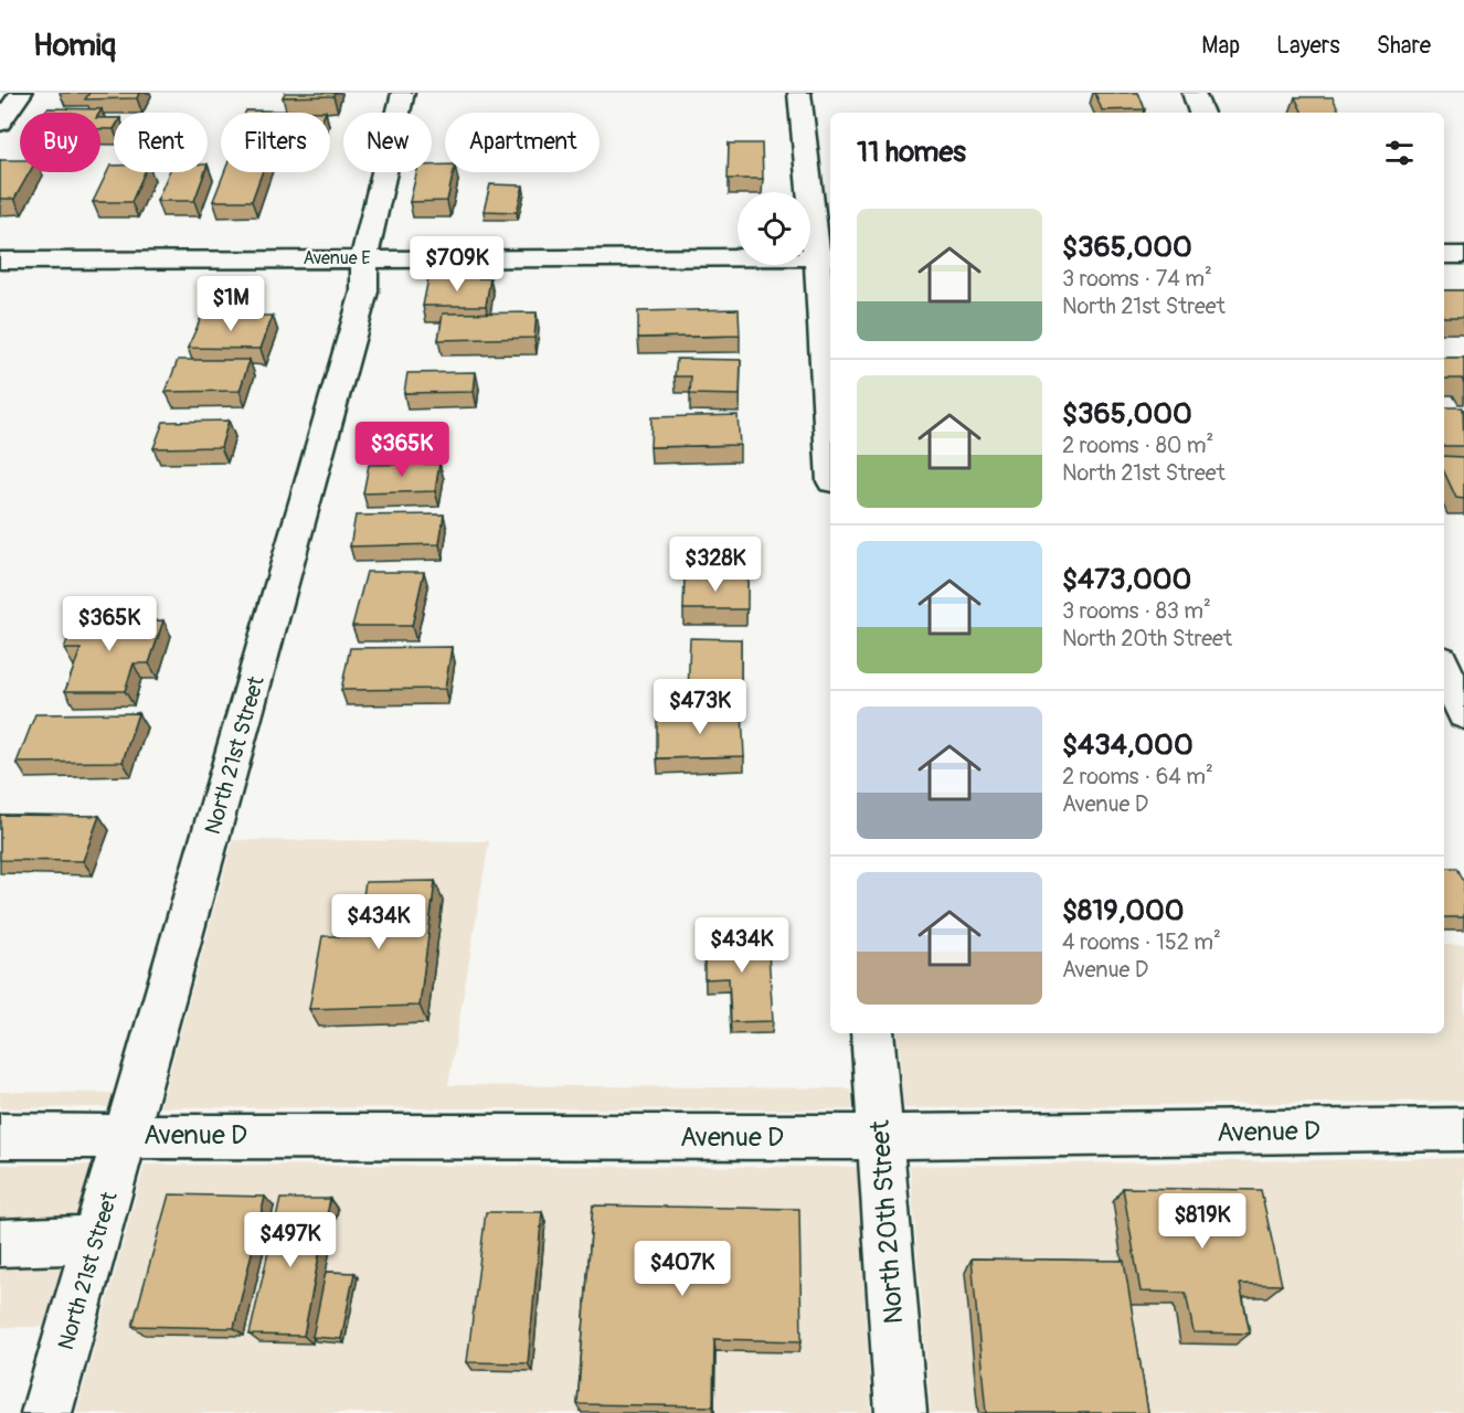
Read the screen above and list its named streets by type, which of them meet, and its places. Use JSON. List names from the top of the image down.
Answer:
{
  "streets": {
    "street": [
      "Avenue E",
      "North 21st Street",
      "Avenue D",
      "North 20th Street"
    ]
  },
  "crossings": [
    ["Avenue E", "North 21st Street"],
    ["North 21st Street", "Avenue D"],
    ["Avenue D", "North 20th Street"]
  ],
  "page": {
    "header": "Homiq",
    "nav": ["Map", "Layers", "Share"],
    "chip": [
      "Buy",
      "Rent",
      "Filters",
      "New",
      "Apartment"
    ],
    "heading": "11 homes",
    "list": [
      {
        "name": "$365,000",
        "note": "3 rooms · 74 m² · North 21st Street"
      },
      {
        "name": "$365,000",
        "note": "2 rooms · 80 m² · North 21st Street"
      },
      {
        "name": "$473,000",
        "note": "3 rooms · 83 m² · North 20th Street"
      },
      {
        "name": "$434,000",
        "note": "2 rooms · 64 m² · Avenue D"
      },
      {
        "name": "$819,000",
        "note": "4 rooms · 152 m² · Avenue D"
      }
    ],
    "price": [
      "$709K",
      "$1M",
      "$365K",
      "$328K",
      "$365K",
      "$473K",
      "$434K",
      "$434K",
      "$819K",
      "$497K",
      "$407K"
    ]
  }
}
